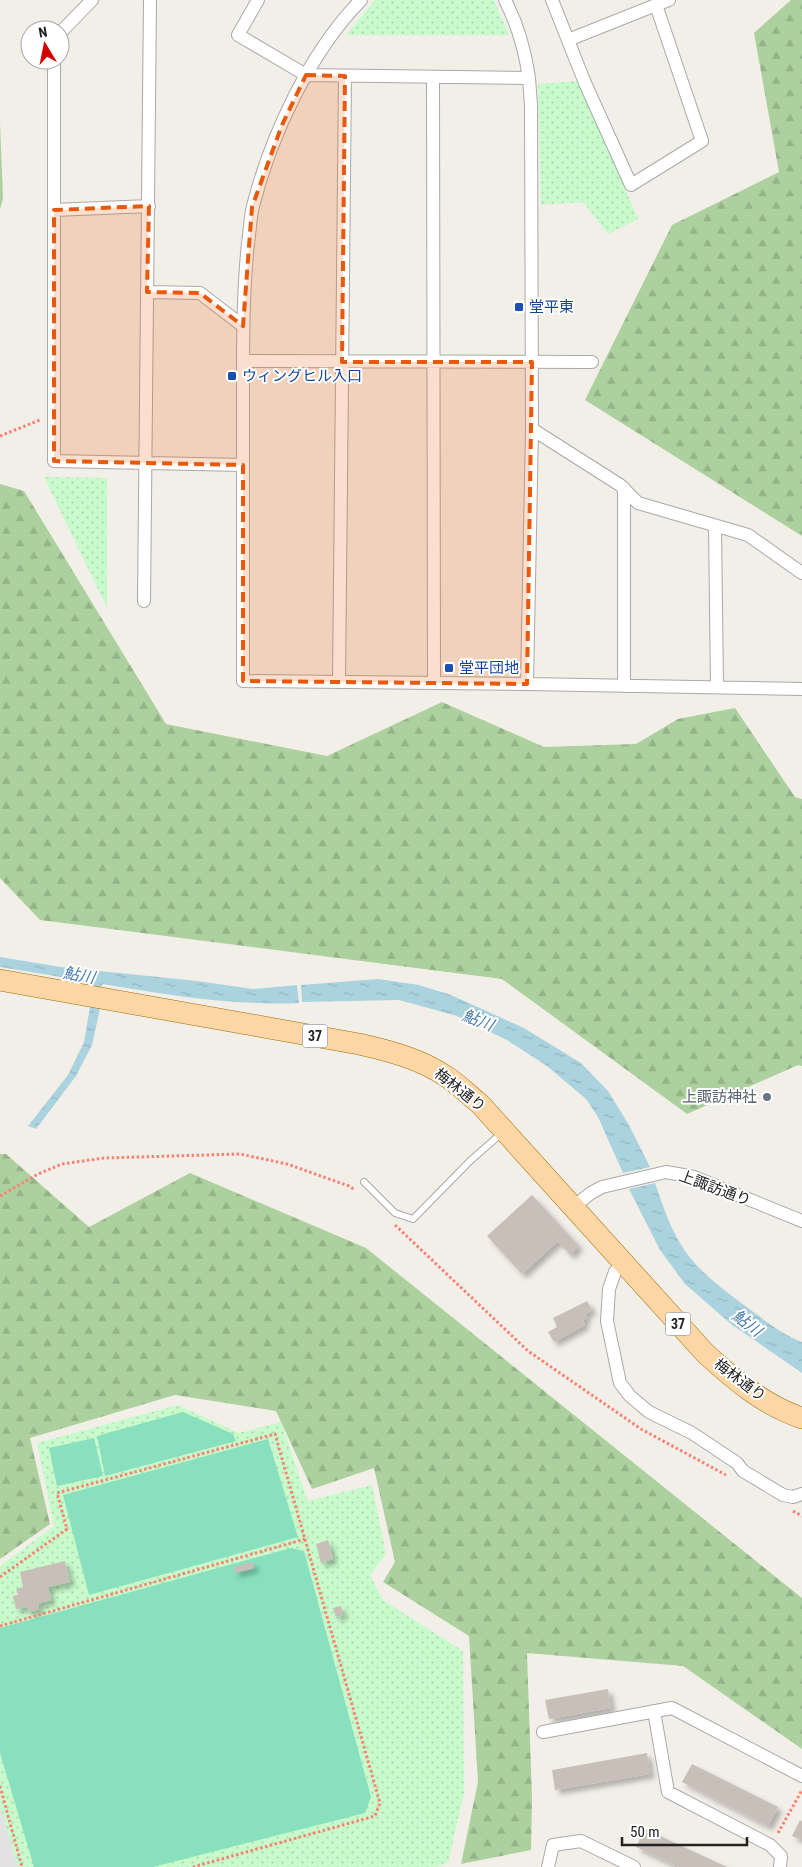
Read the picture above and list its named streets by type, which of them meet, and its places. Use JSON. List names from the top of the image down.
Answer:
{
  "streets": {
    "main road": ["37", "梅林通り"],
    "street": ["上諏訪通り"]
  },
  "crossings": [
    ["梅林通り", "上諏訪通り"]
  ],
  "water": ["鮎川"],
  "places": {
    "transit": ["堂平東", "ウィングヒル入口", "堂平団地"],
    "other": ["上諏訪神社"]
  },
  "scale_bar": "50 m",
  "north": "top"
}
